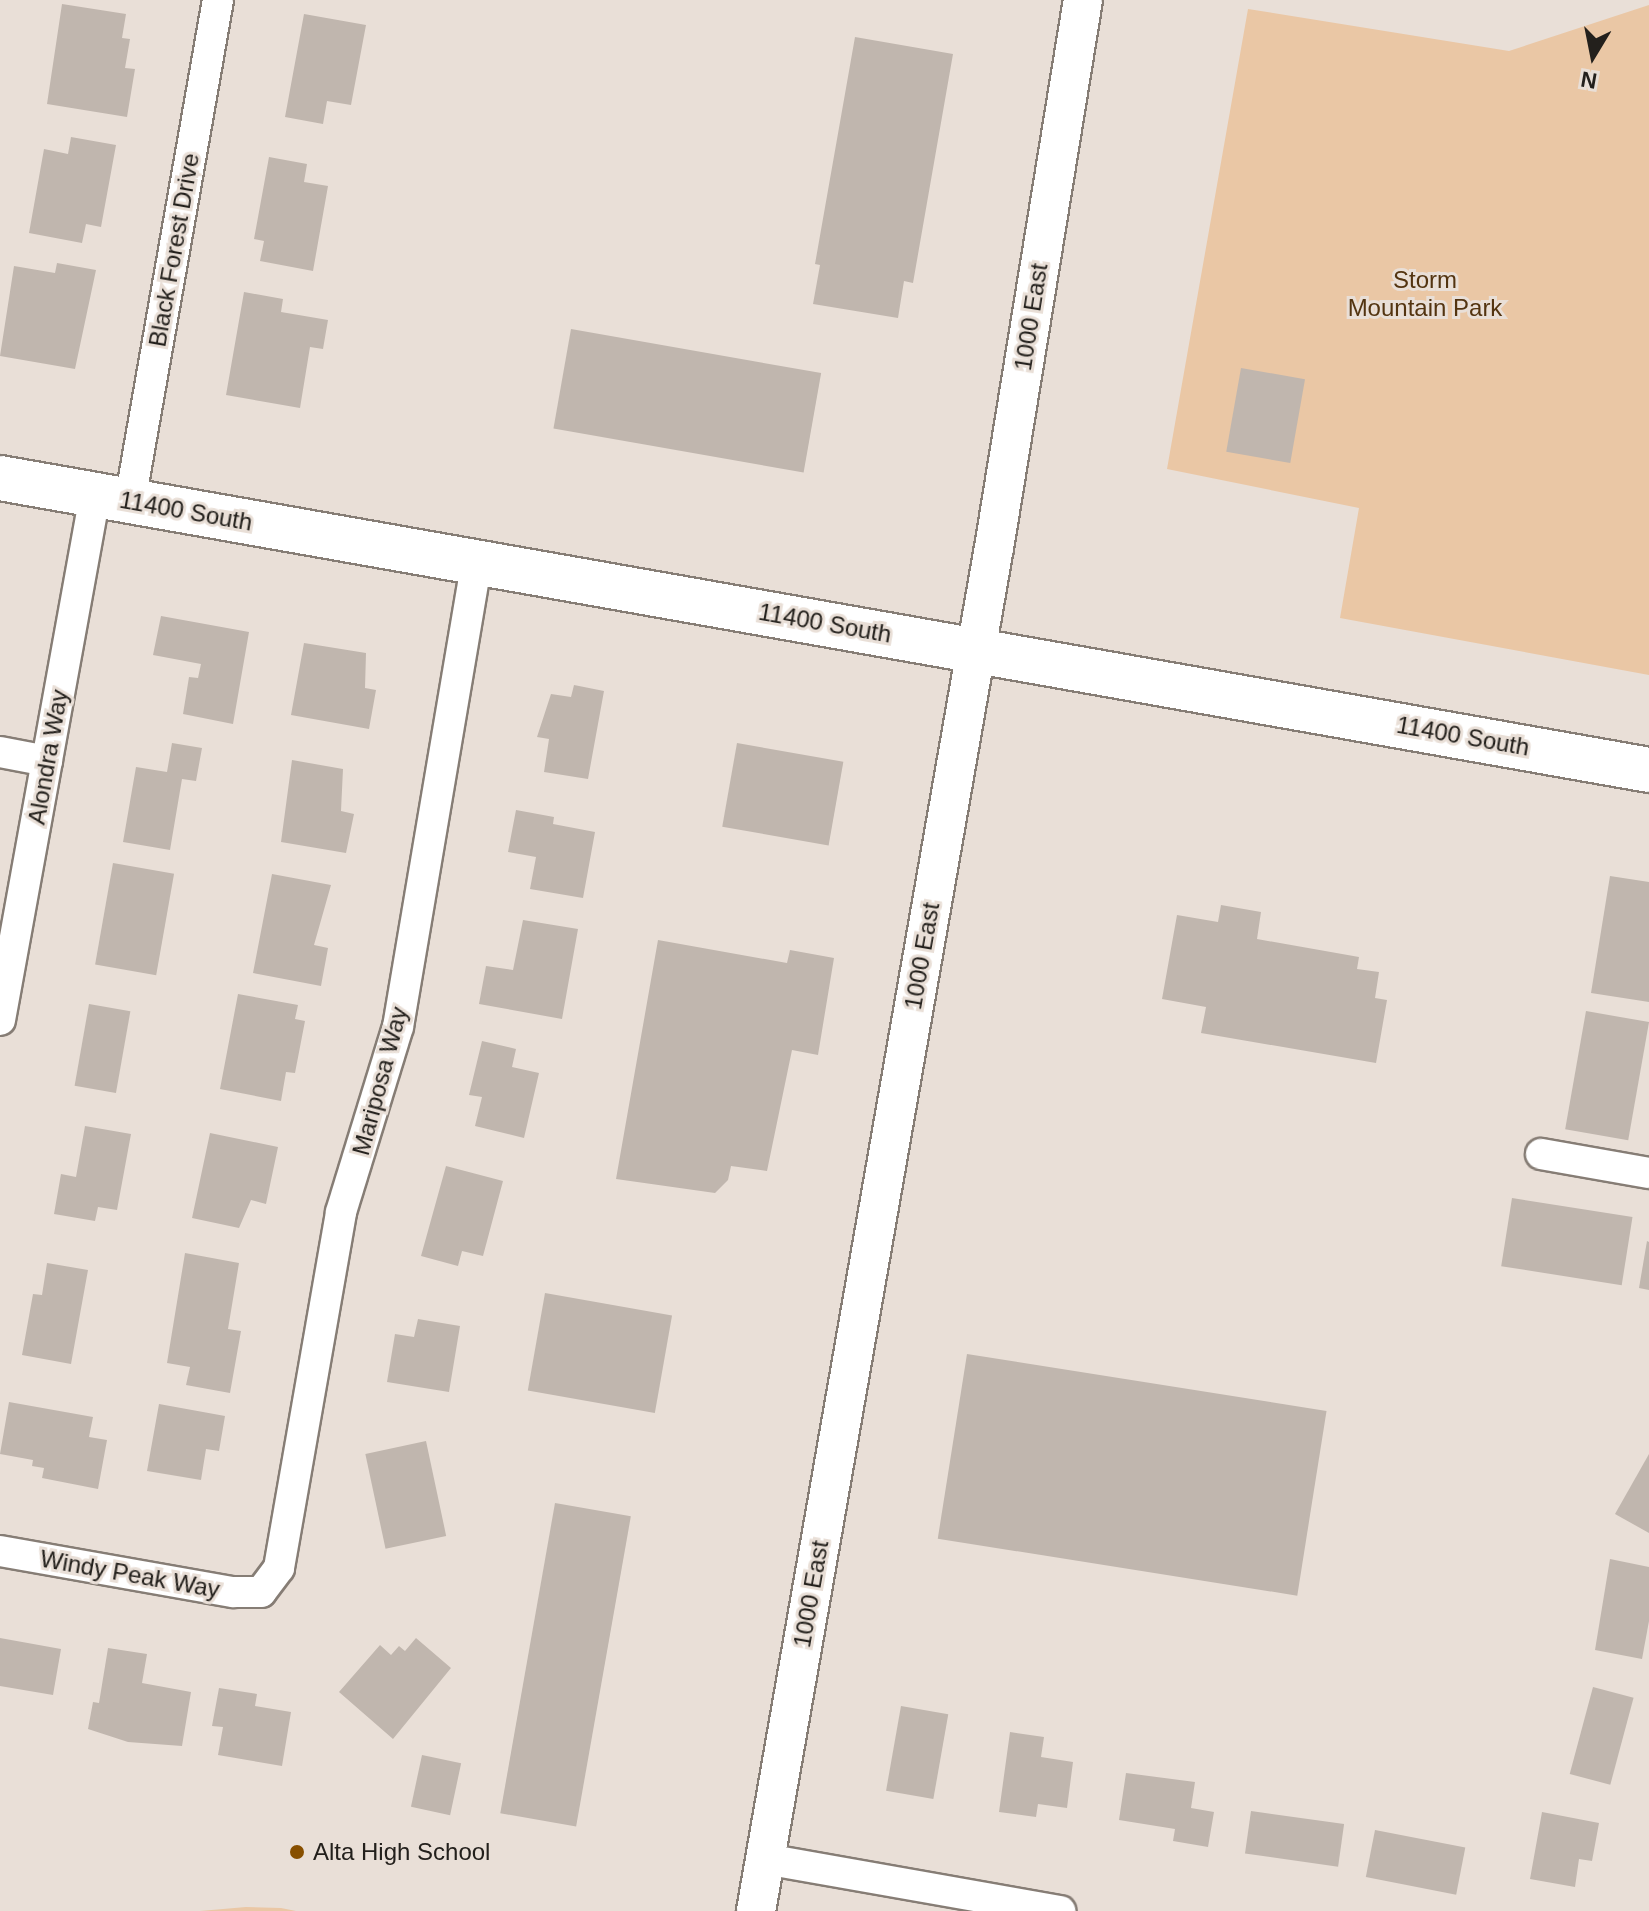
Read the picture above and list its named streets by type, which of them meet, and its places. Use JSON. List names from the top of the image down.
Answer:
{
  "streets": {
    "main road": ["11400 South"],
    "street": [
      "Black Forest Drive",
      "1000 East",
      "Alondra Way",
      "Mariposa Way",
      "Windy Peak Way"
    ]
  },
  "crossings": [
    ["Black Forest Drive", "11400 South"],
    ["Black Forest Drive", "Alondra Way"],
    ["1000 East", "11400 South"],
    ["11400 South", "Alondra Way"],
    ["11400 South", "Mariposa Way"],
    ["Mariposa Way", "Windy Peak Way"]
  ],
  "parks": ["Storm Mountain Park"],
  "places": ["Alta High School"],
  "north": "bottom"
}
